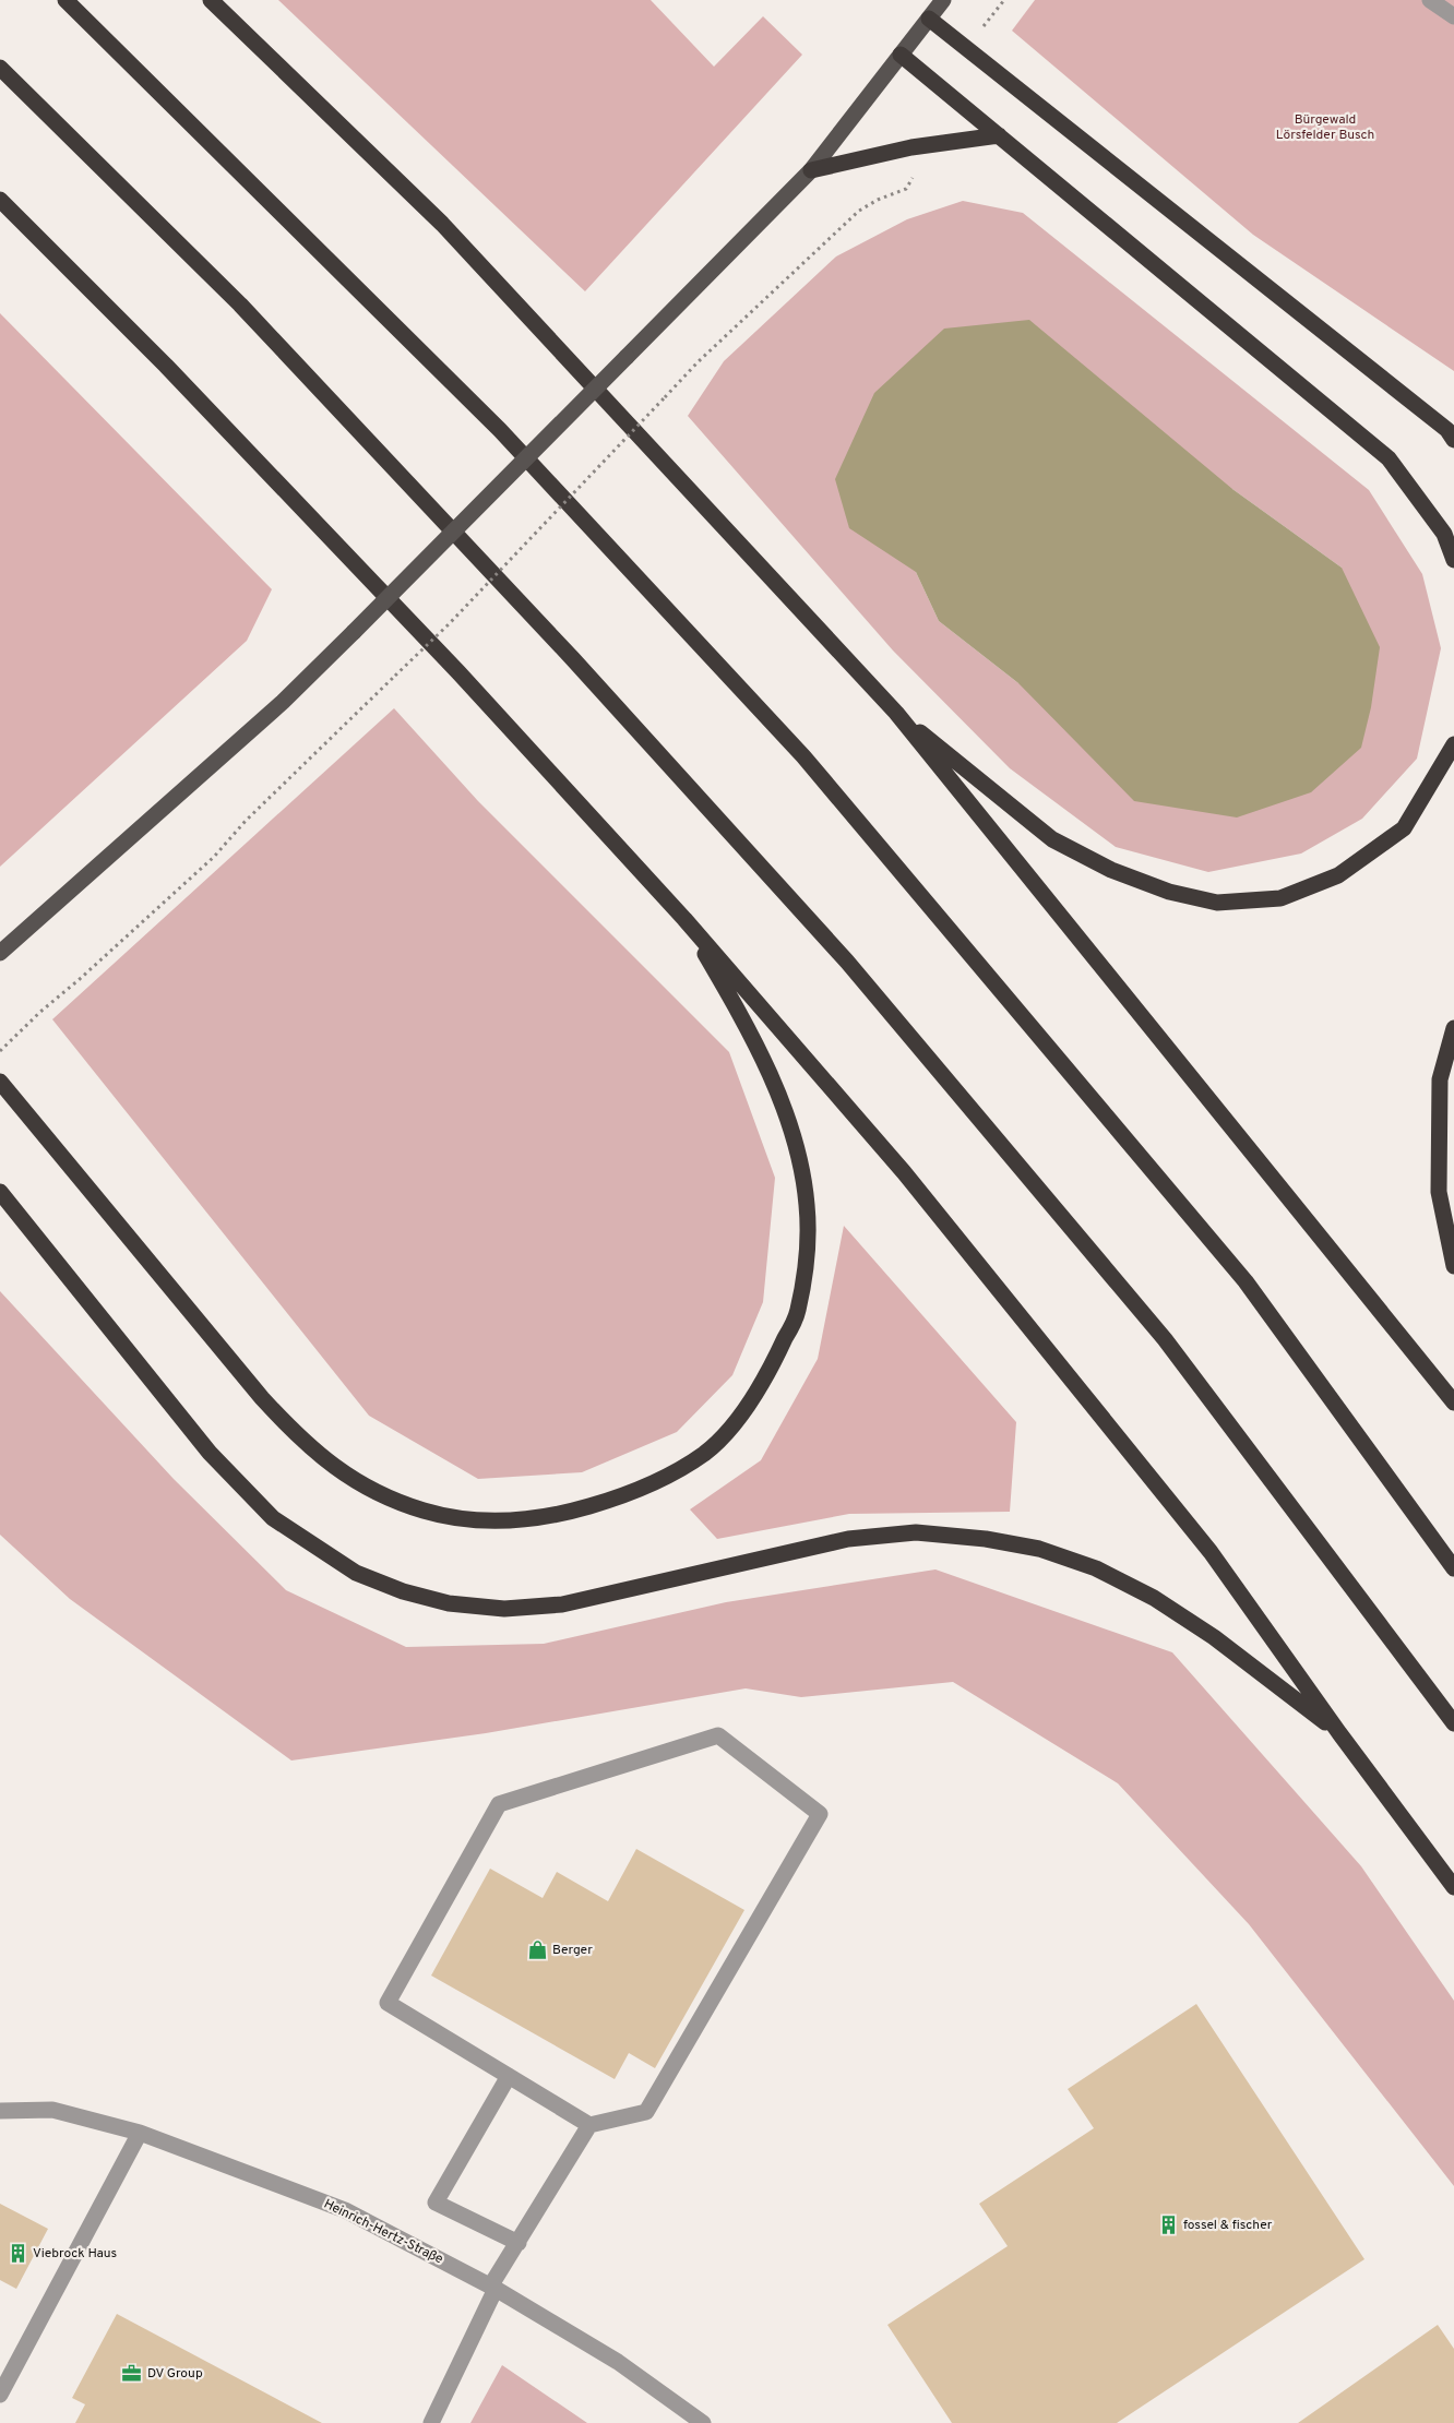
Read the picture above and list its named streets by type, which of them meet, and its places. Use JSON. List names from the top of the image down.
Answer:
{
  "streets": {
    "street": ["Heinrich-Hertz-Straße"]
  },
  "parks": ["Bürgewald Lörsfelder Busch"],
  "places": {
    "shop": ["Berger"],
    "building": ["fossel & fischer", "Viebrock Haus"],
    "office": ["DV Group"]
  }
}
